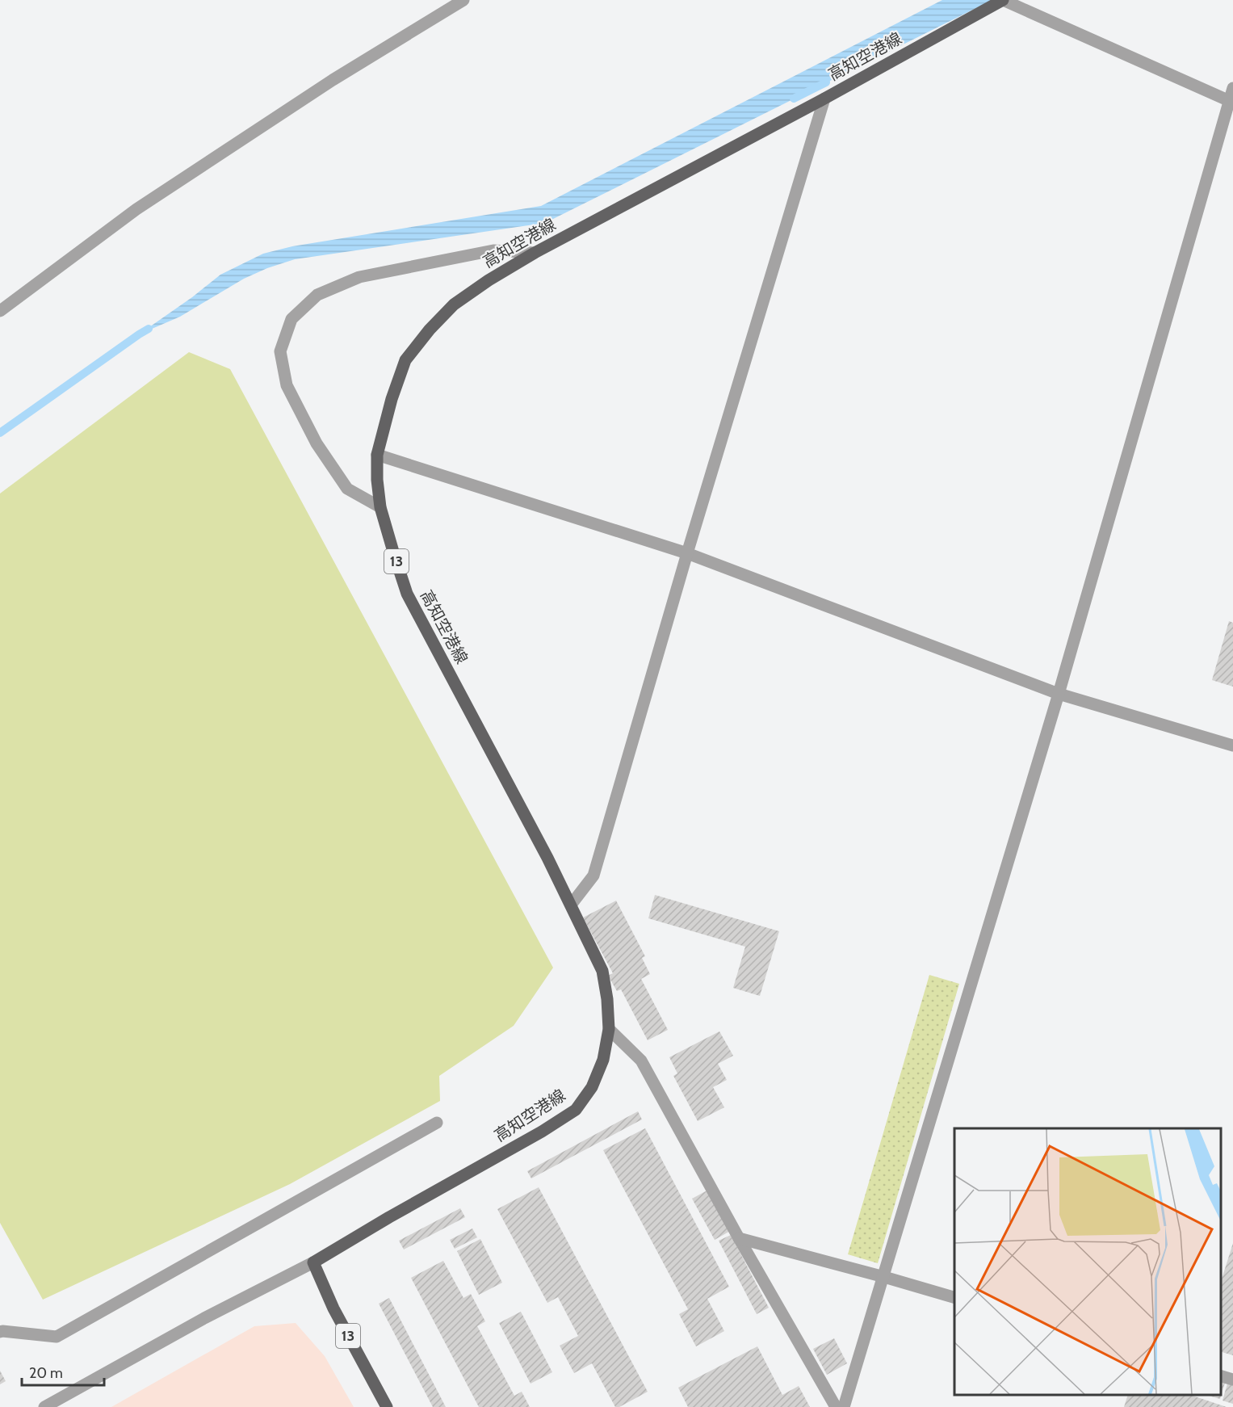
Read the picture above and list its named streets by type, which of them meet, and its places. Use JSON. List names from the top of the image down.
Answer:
{
  "streets": {
    "main road": ["高知空港線", "13"]
  },
  "crossings": [
    ["高知空港線", "13"]
  ],
  "scale_bar": "20 m"
}
